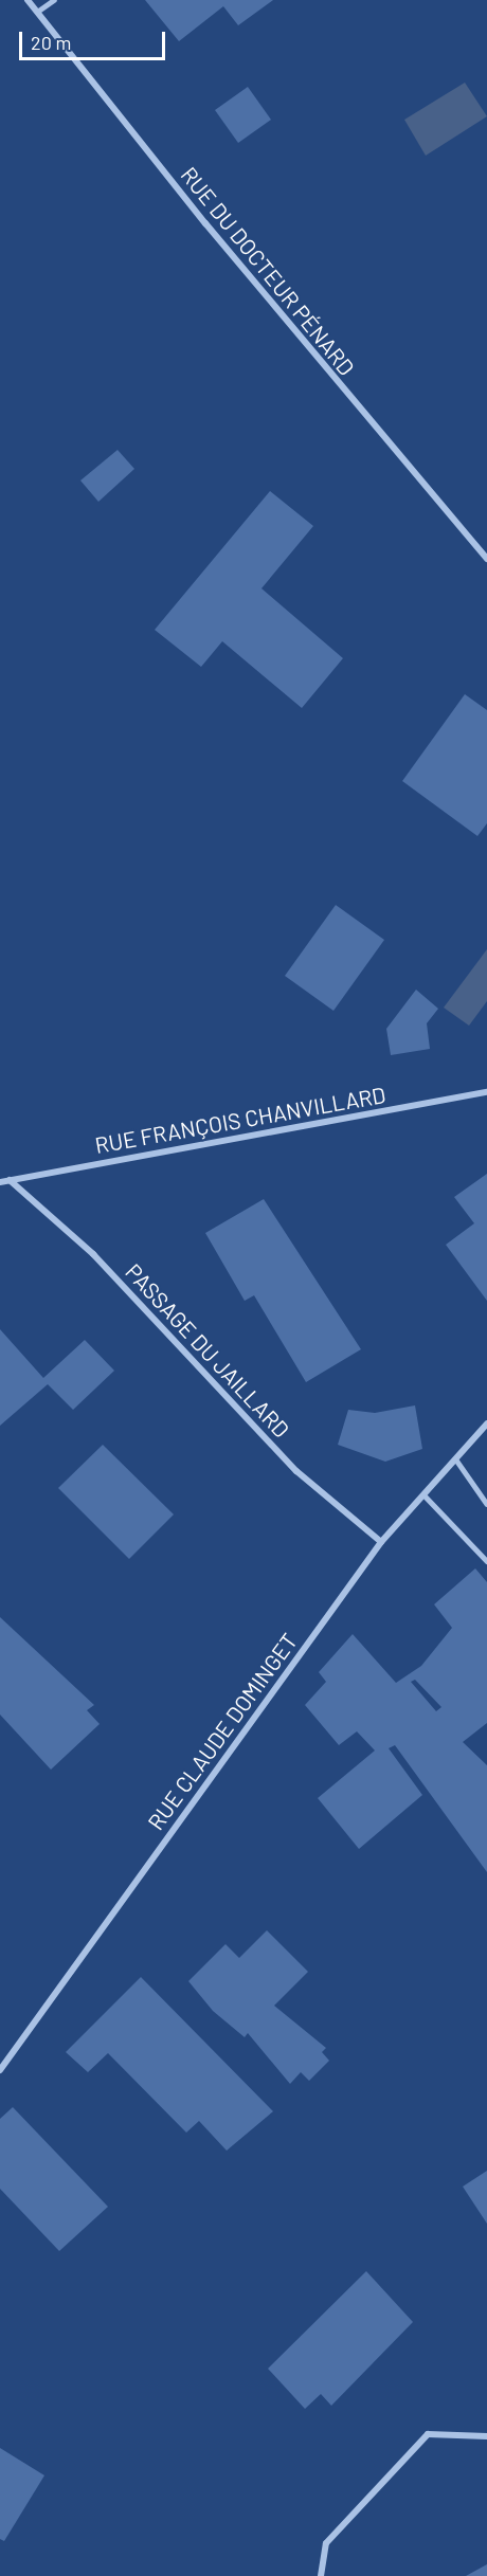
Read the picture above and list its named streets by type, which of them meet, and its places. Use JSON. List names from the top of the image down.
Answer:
{
  "streets": {
    "street": [
      "RUE DU DOCTEUR PÉNARD",
      "RUE FRANÇOIS CHANVILLARD",
      "PASSAGE DU JAILLARD",
      "RUE CLAUDE DOMINGET"
    ]
  },
  "crossings": [
    ["RUE FRANÇOIS CHANVILLARD", "PASSAGE DU JAILLARD"],
    ["PASSAGE DU JAILLARD", "RUE CLAUDE DOMINGET"]
  ],
  "scale_bar": "20 m"
}
